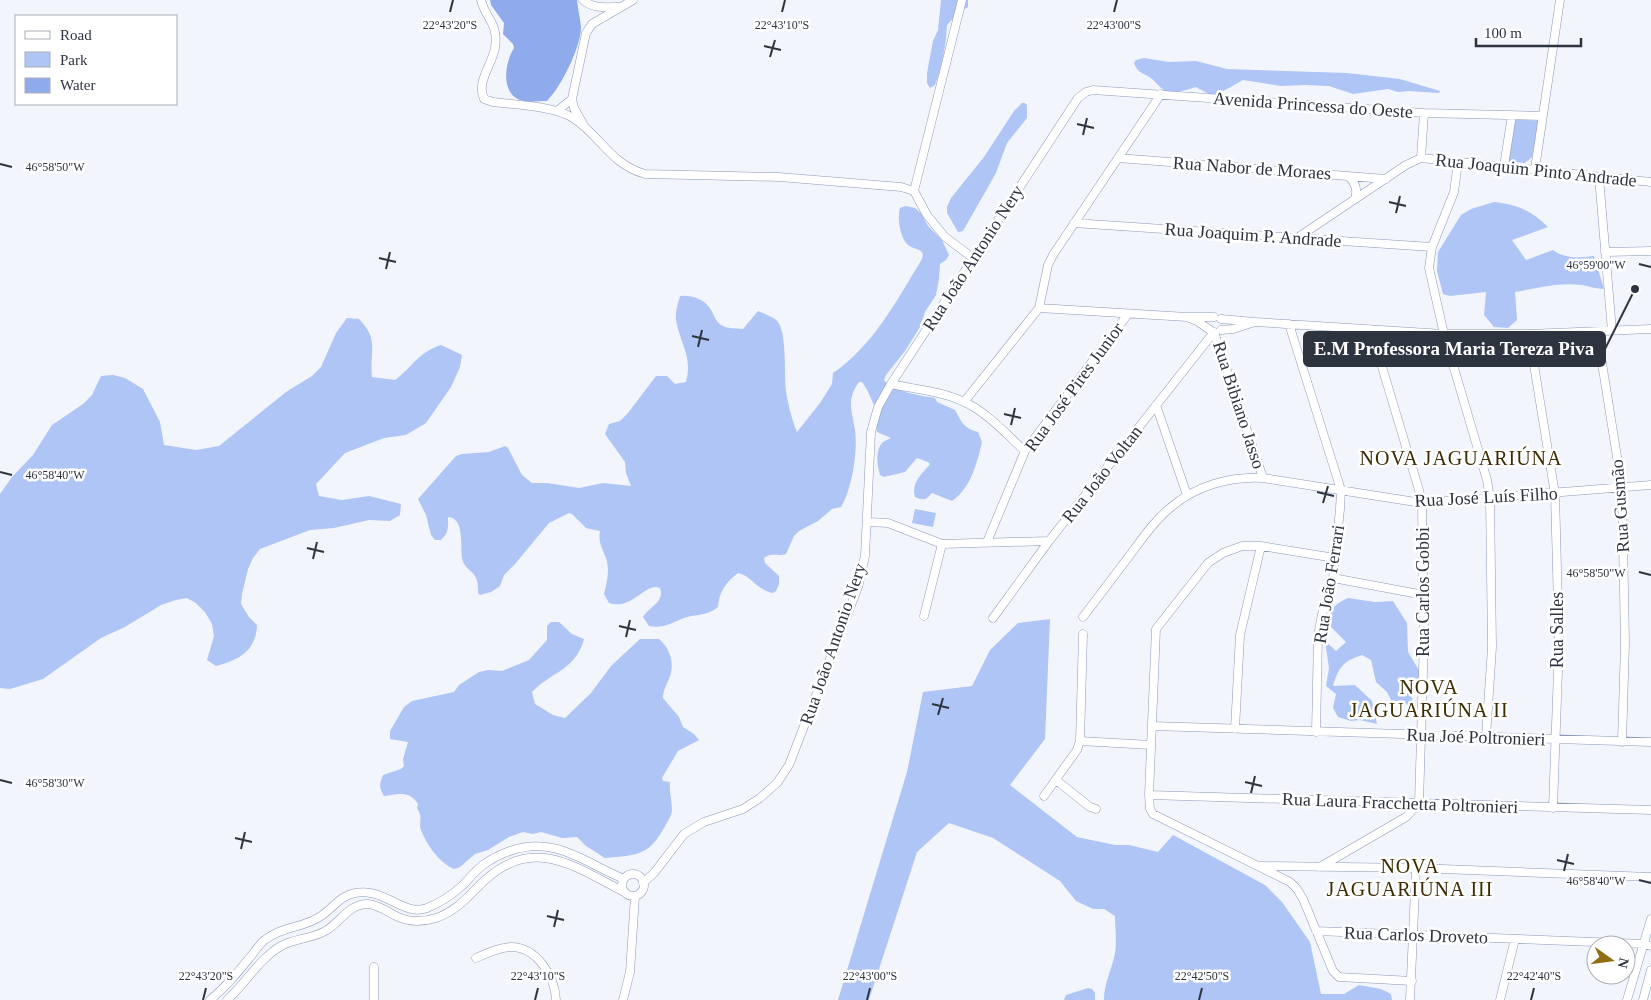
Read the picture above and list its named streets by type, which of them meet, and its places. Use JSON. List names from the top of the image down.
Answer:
{
  "streets": {
    "street": [
      "Avenida Princessa do Oeste",
      "Rua Nabor de Moraes",
      "Rua Joaquim Pinto Andrade",
      "Rua Joaquim P. Andrade",
      "Rua João Antonio Nery",
      "Rua José Pires Junior",
      "Rua Bibiano Jasso",
      "Rua João Voltan",
      "Rua José Luís Filho",
      "Rua Gusmão",
      "Rua João Ferrari",
      "Rua Carlos Gobbi",
      "Rua Salles",
      "Rua Joé Poltronieri",
      "Rua Laura Fracchetta Poltronieri",
      "Rua Carlos Droveto"
    ]
  },
  "crossings": [
    ["Avenida Princessa do Oeste", "Rua João Antonio Nery"],
    ["Rua João Antonio Nery", "Rua José Pires Junior"],
    ["Rua Bibiano Jasso", "Rua João Voltan"],
    ["Rua Bibiano Jasso", "Rua José Luís Filho"],
    ["Rua José Luís Filho", "Rua Gusmão"],
    ["Rua José Luís Filho", "Rua João Ferrari"],
    ["Rua José Luís Filho", "Rua Carlos Gobbi"],
    ["Rua José Luís Filho", "Rua Salles"],
    ["Rua Gusmão", "Rua Joé Poltronieri"],
    ["Rua João Ferrari", "Rua Joé Poltronieri"],
    ["Rua Carlos Gobbi", "Rua Joé Poltronieri"],
    ["Rua Carlos Gobbi", "Rua Laura Fracchetta Poltronieri"],
    ["Rua Salles", "Rua Joé Poltronieri"],
    ["Rua Salles", "Rua Laura Fracchetta Poltronieri"]
  ],
  "districts": ["NOVA JAGUARIÚNA", "NOVA JAGUARIÚNA II", "NOVA JAGUARIÚNA III"],
  "places": ["E.M Professora Maria Tereza Piva"],
  "legend": ["Road", "Park", "Water"],
  "scale_bar": "100 m",
  "north": "right",
  "coordinates": [
    "22°43'20\"S",
    "22°43'10\"S",
    "22°43'00\"S",
    "46°58'50\"W",
    "46°59'00\"W",
    "46°58'40\"W",
    "46°58'30\"W",
    "22°42'50\"S",
    "22°42'40\"S"
  ]
}
